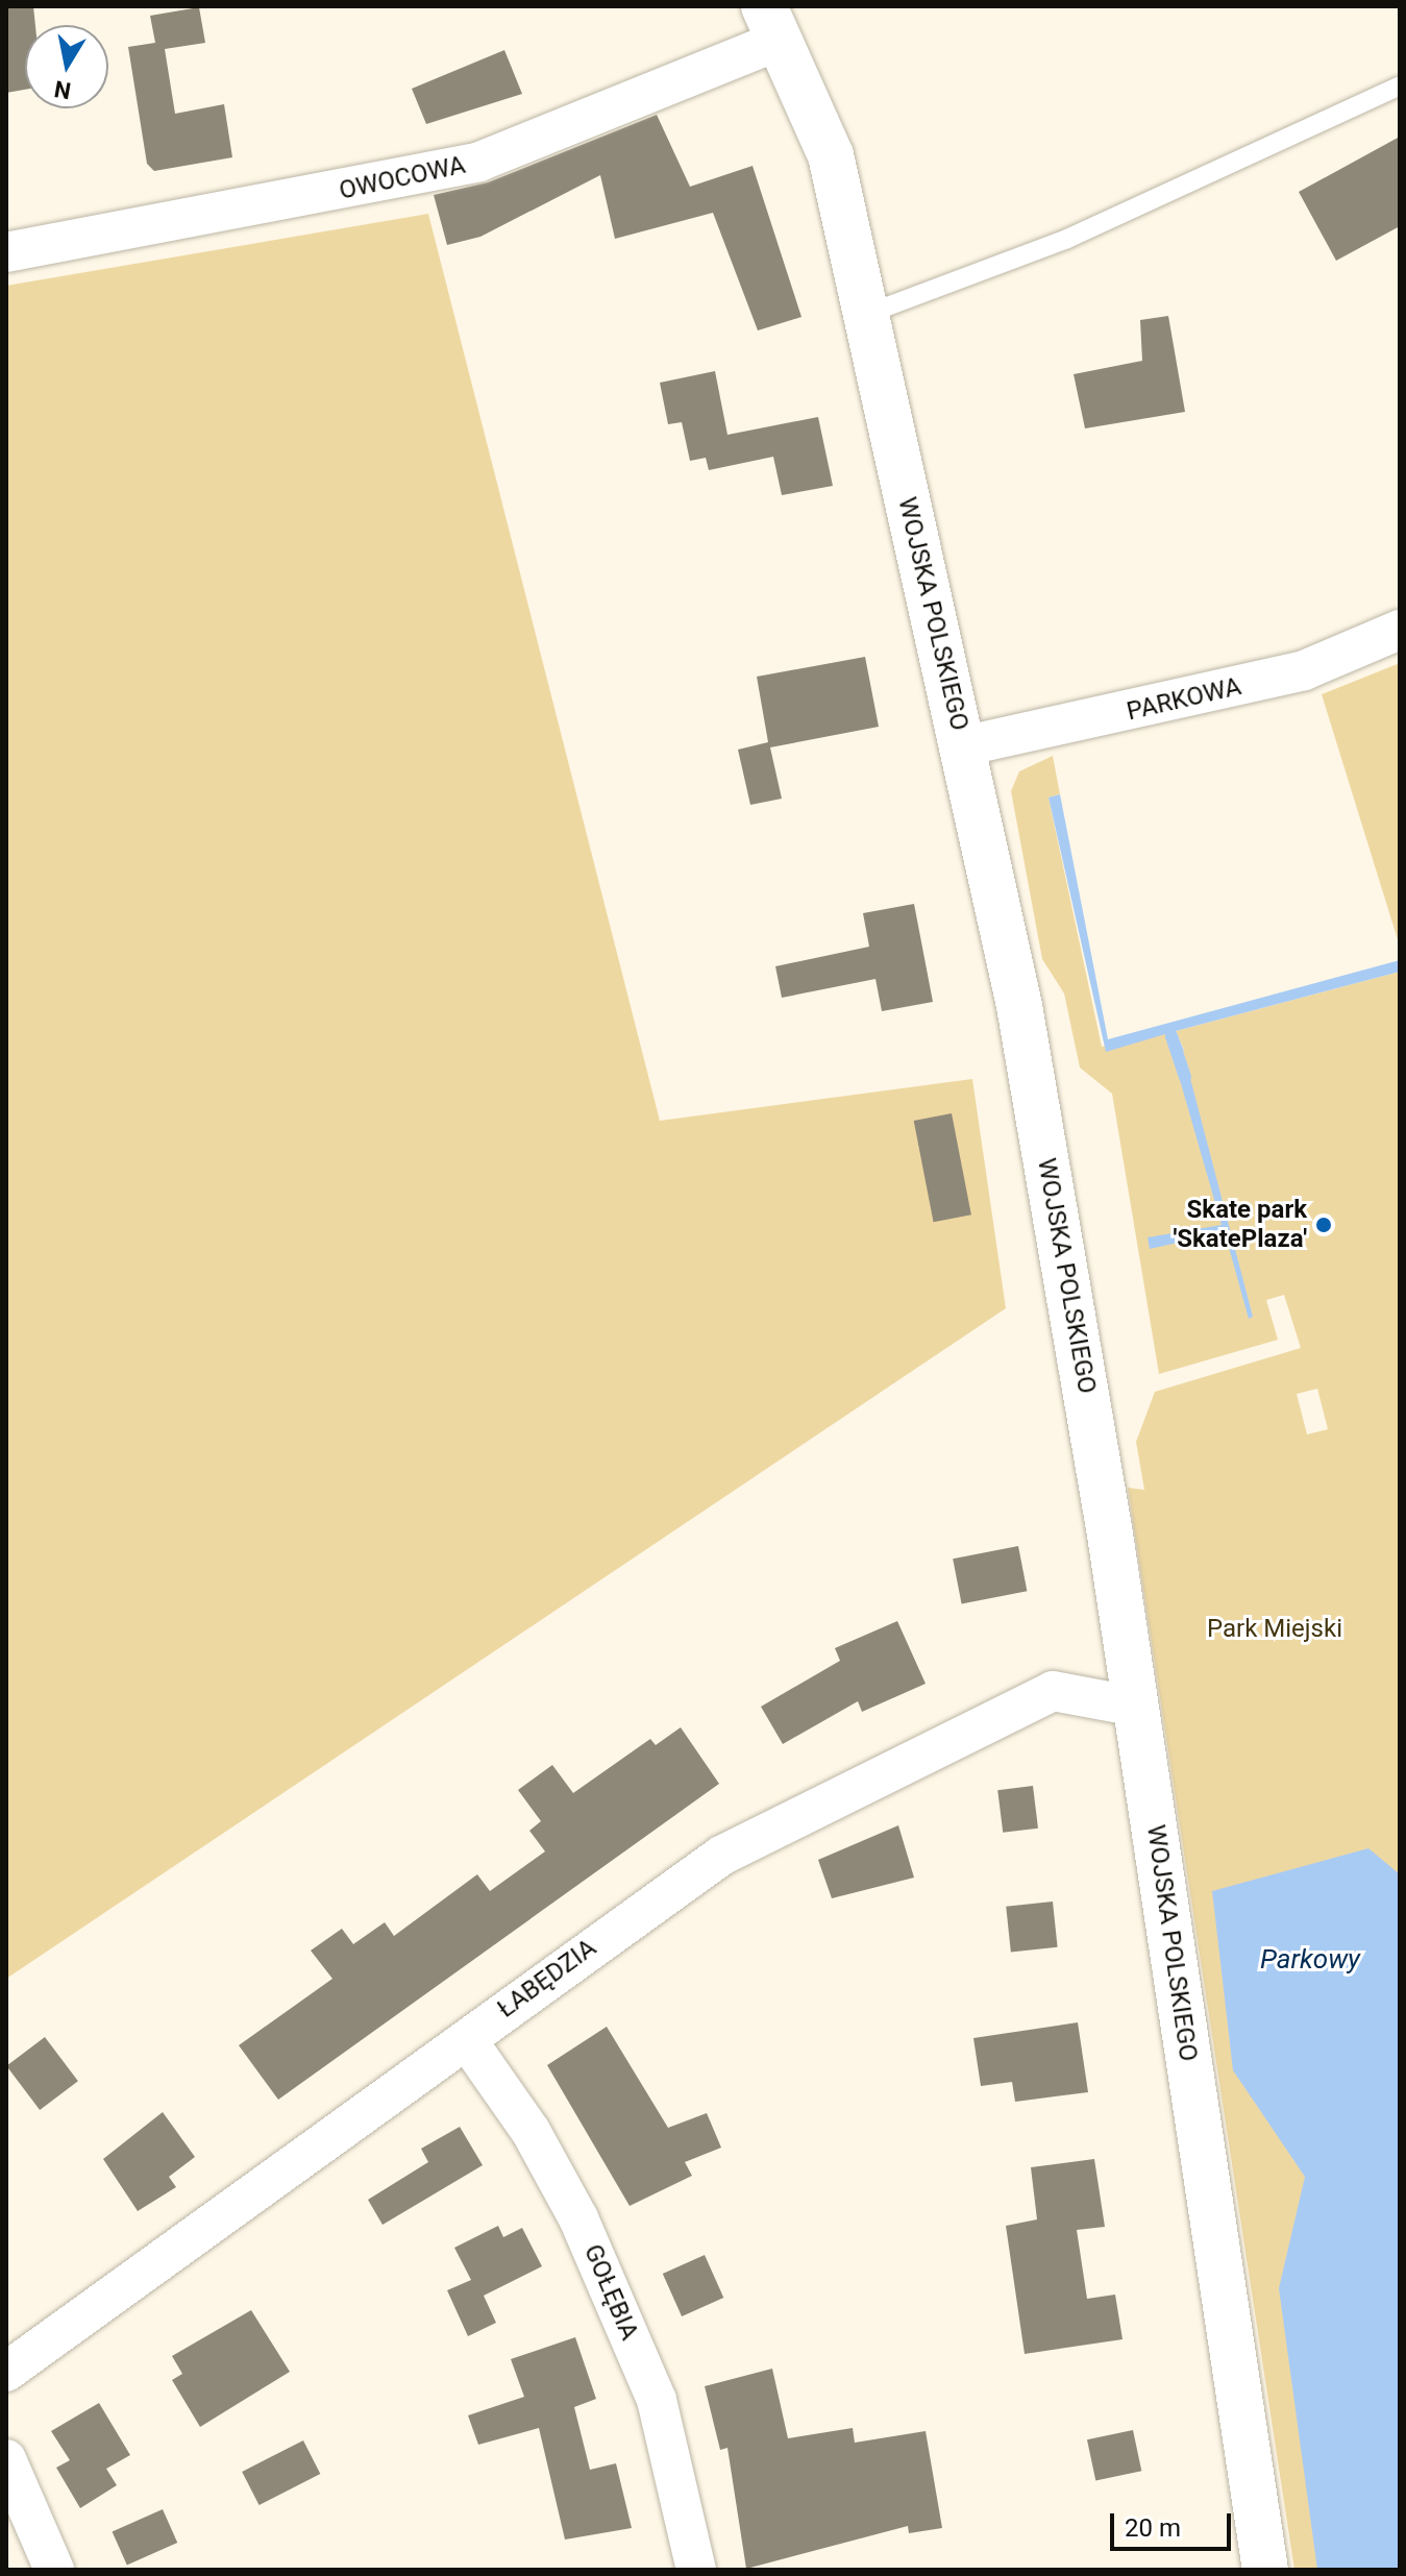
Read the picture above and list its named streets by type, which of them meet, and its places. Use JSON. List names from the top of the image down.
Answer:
{
  "streets": {
    "street": [
      "OWOCOWA",
      "WOJSKA POLSKIEGO",
      "PARKOWA",
      "ŁABĘDZIA",
      "GOŁĘBIA"
    ]
  },
  "crossings": [
    ["OWOCOWA", "WOJSKA POLSKIEGO"],
    ["WOJSKA POLSKIEGO", "PARKOWA"],
    ["WOJSKA POLSKIEGO", "ŁABĘDZIA"],
    ["ŁABĘDZIA", "GOŁĘBIA"]
  ],
  "water": ["Parkowy"],
  "parks": ["Park Miejski"],
  "places": ["Skate park 'SkatePlaza'"],
  "scale_bar": "20 m",
  "north": "bottom"
}
